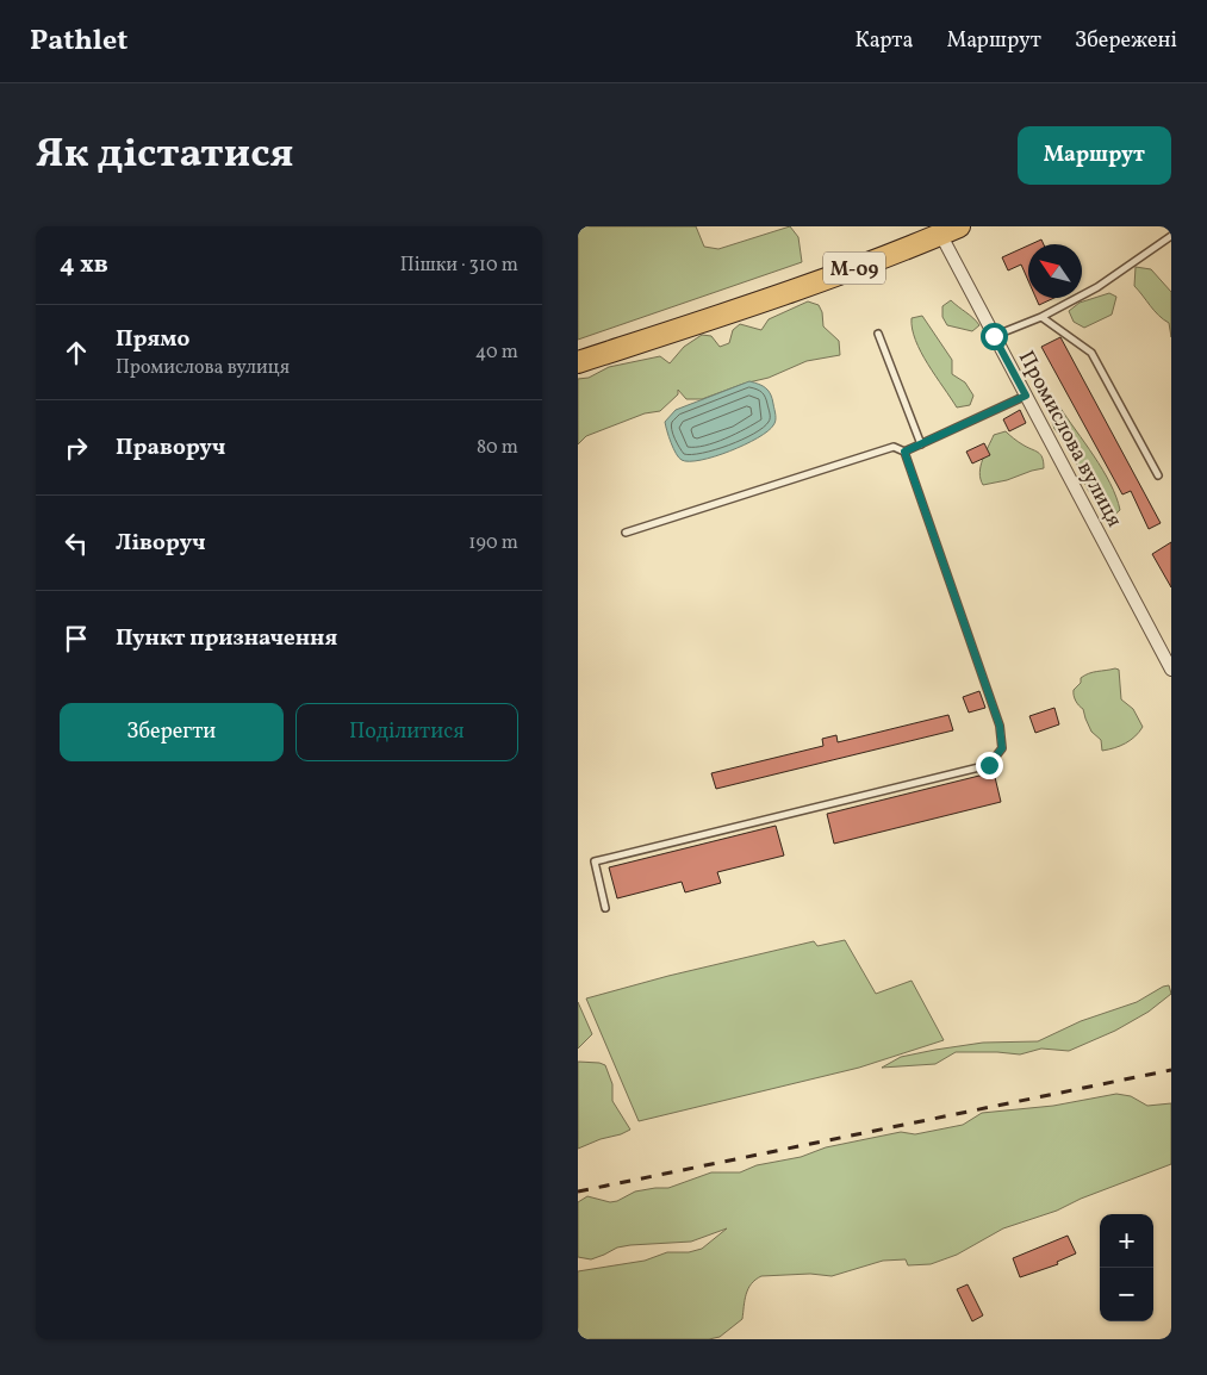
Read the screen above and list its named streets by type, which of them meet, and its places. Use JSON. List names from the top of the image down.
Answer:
{
  "streets": {
    "highway": ["М-09"],
    "street": ["Промислова вулиця"]
  },
  "crossings": [
    ["М-09", "Промислова вулиця"]
  ],
  "north": "top left",
  "page": {
    "header": "Pathlet",
    "nav": ["Карта", "Маршрут", "Збережені"],
    "title": "Як дістатися",
    "buttons": [
      "Маршрут",
      ["Зберегти", "Поділитися"]
    ],
    "heading": ["4 хв", "Пішки · 310 m"],
    "list": [
      ["Прямо", "Промислова вулиця", "40 m"],
      ["Праворуч", "80 m"],
      ["Ліворуч", "190 m"],
      "Пункт призначення"
    ],
    "map_buttons": ["+", "−"]
  }
}
